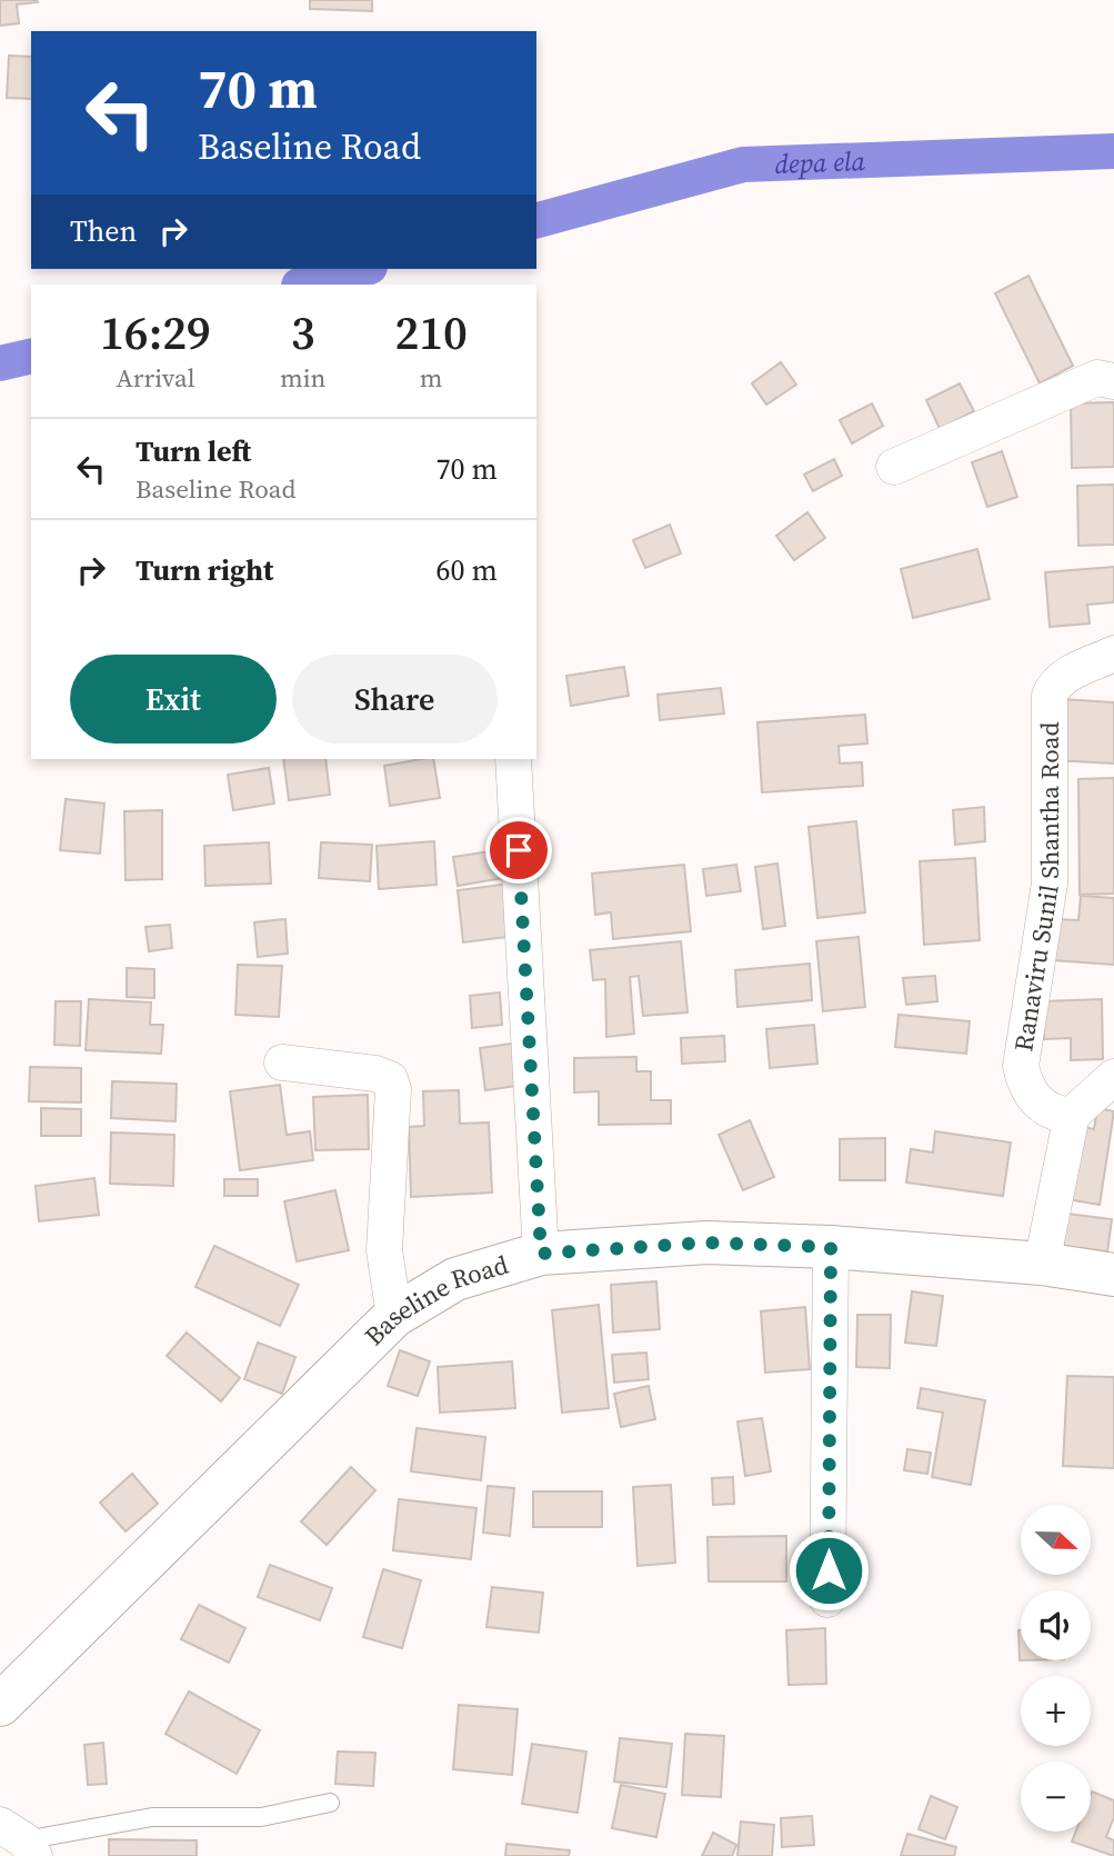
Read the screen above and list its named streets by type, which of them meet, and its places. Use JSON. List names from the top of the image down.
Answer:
{
  "streets": {
    "main road": ["Baseline Road"],
    "street": ["Ranaviru Sunil Shantha Road"]
  },
  "water": ["depa ela"],
  "north": "right",
  "page": {
    "turn": ["70 m", "Baseline Road"],
    "then": "Then",
    "eta": [
      "16:29",
      "Arrival",
      "3",
      "min",
      "210",
      "m"
    ],
    "list": [
      {
        "name": "Turn left",
        "note": "Baseline Road",
        "value": "70 m"
      },
      {
        "name": "Turn right",
        "value": "60 m"
      }
    ],
    "buttons": ["Exit", "Share"],
    "map_buttons": ["+", "−"]
  }
}
